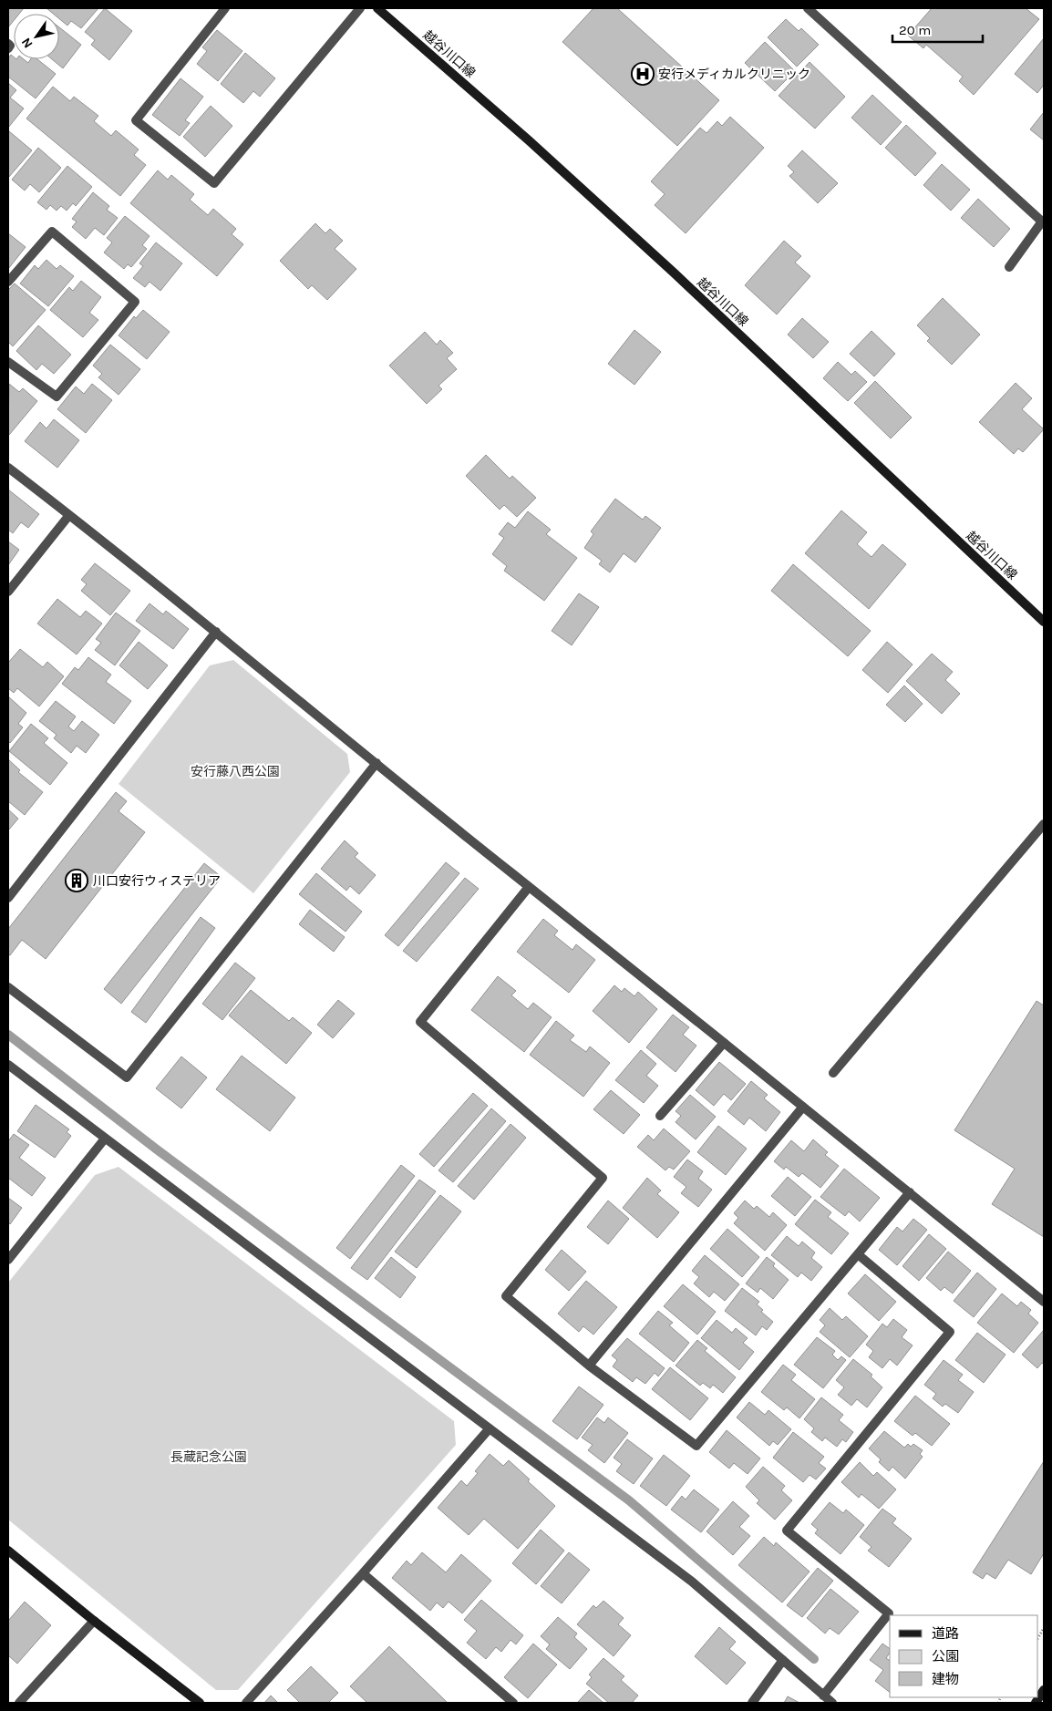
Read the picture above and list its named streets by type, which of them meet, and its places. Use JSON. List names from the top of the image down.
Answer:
{
  "streets": {
    "main road": ["越谷川口線"]
  },
  "parks": ["安行藤八西公園", "長蔵記念公園"],
  "places": {
    "hospital": ["安行メディカルクリニック"],
    "building": ["川口安行ウィステリア"]
  },
  "legend": ["道路", "公園", "建物"],
  "scale_bar": "20 m",
  "north": "bottom left"
}
